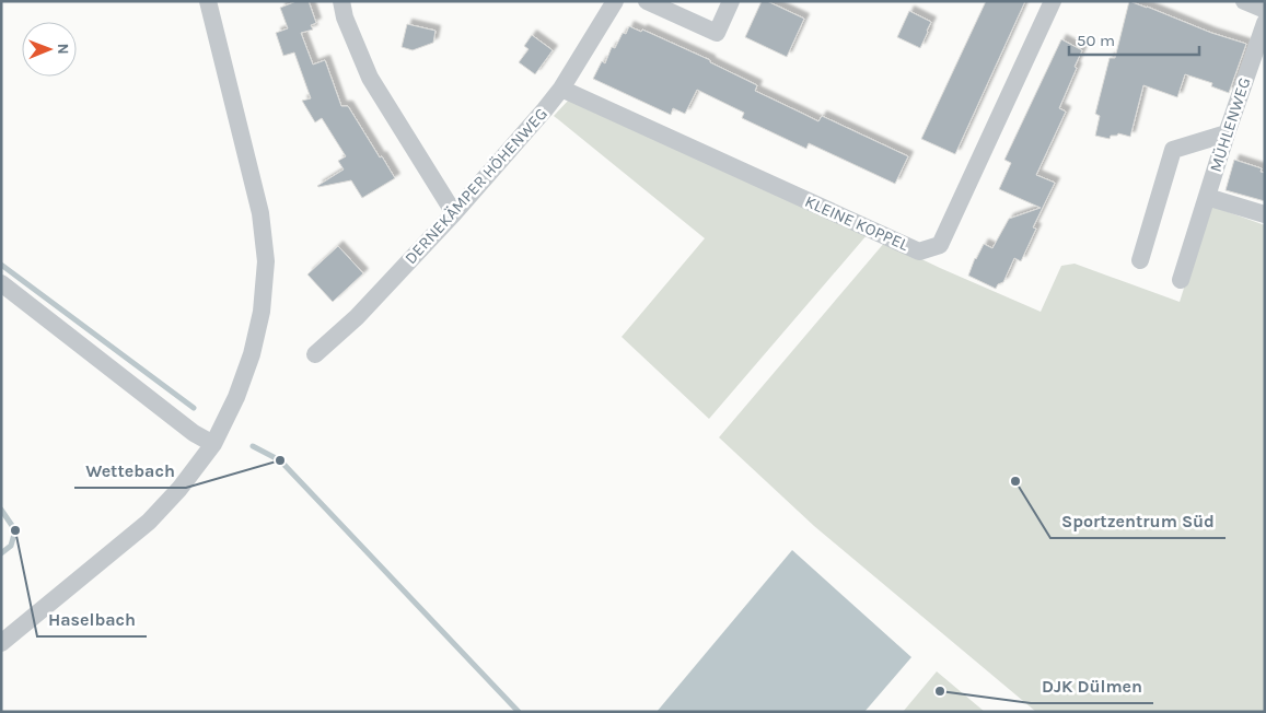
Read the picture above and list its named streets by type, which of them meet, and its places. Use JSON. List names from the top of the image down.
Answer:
{
  "streets": {
    "street": ["MÜHLENWEG", "DERNEKÄMPER HÖHENWEG", "KLEINE KOPPEL"]
  },
  "crossings": [
    ["DERNEKÄMPER HÖHENWEG", "KLEINE KOPPEL"]
  ],
  "places": [
    "Wettebach",
    "Sportzentrum Süd",
    "Haselbach",
    "DJK Dülmen"
  ],
  "scale_bar": "50 m",
  "north": "right"
}
